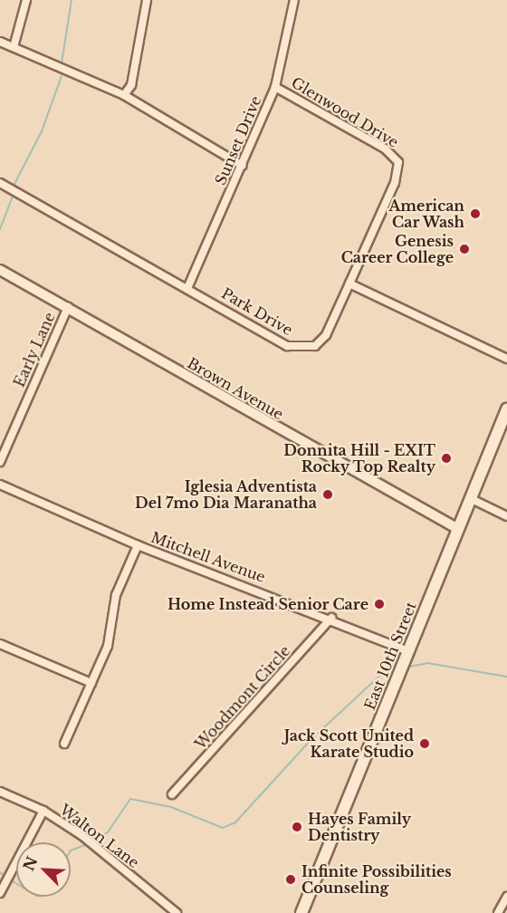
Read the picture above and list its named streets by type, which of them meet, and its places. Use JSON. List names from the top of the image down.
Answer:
{
  "streets": {
    "main road": ["East 10th Street"],
    "street": [
      "Glenwood Drive",
      "Sunset Drive",
      "Park Drive",
      "Early Lane",
      "Brown Avenue",
      "Mitchell Avenue",
      "Woodmont Circle",
      "Walton Lane"
    ]
  },
  "crossings": [
    ["Glenwood Drive", "Sunset Drive"],
    ["Glenwood Drive", "Park Drive"],
    ["Sunset Drive", "Park Drive"],
    ["Early Lane", "Brown Avenue"],
    ["Brown Avenue", "East 10th Street"],
    ["Mitchell Avenue", "East 10th Street"],
    ["Mitchell Avenue", "Woodmont Circle"]
  ],
  "places": [
    "American Car Wash",
    "Genesis Career College",
    "Donnita Hill - EXIT Rocky Top Realty",
    "Iglesia Adventista Del 7mo Dia Maranatha",
    "Home Instead Senior Care",
    "Jack Scott United Karate Studio",
    "Hayes Family Dentistry",
    "Infinite Possibilities Counseling"
  ],
  "north": "top left"
}
